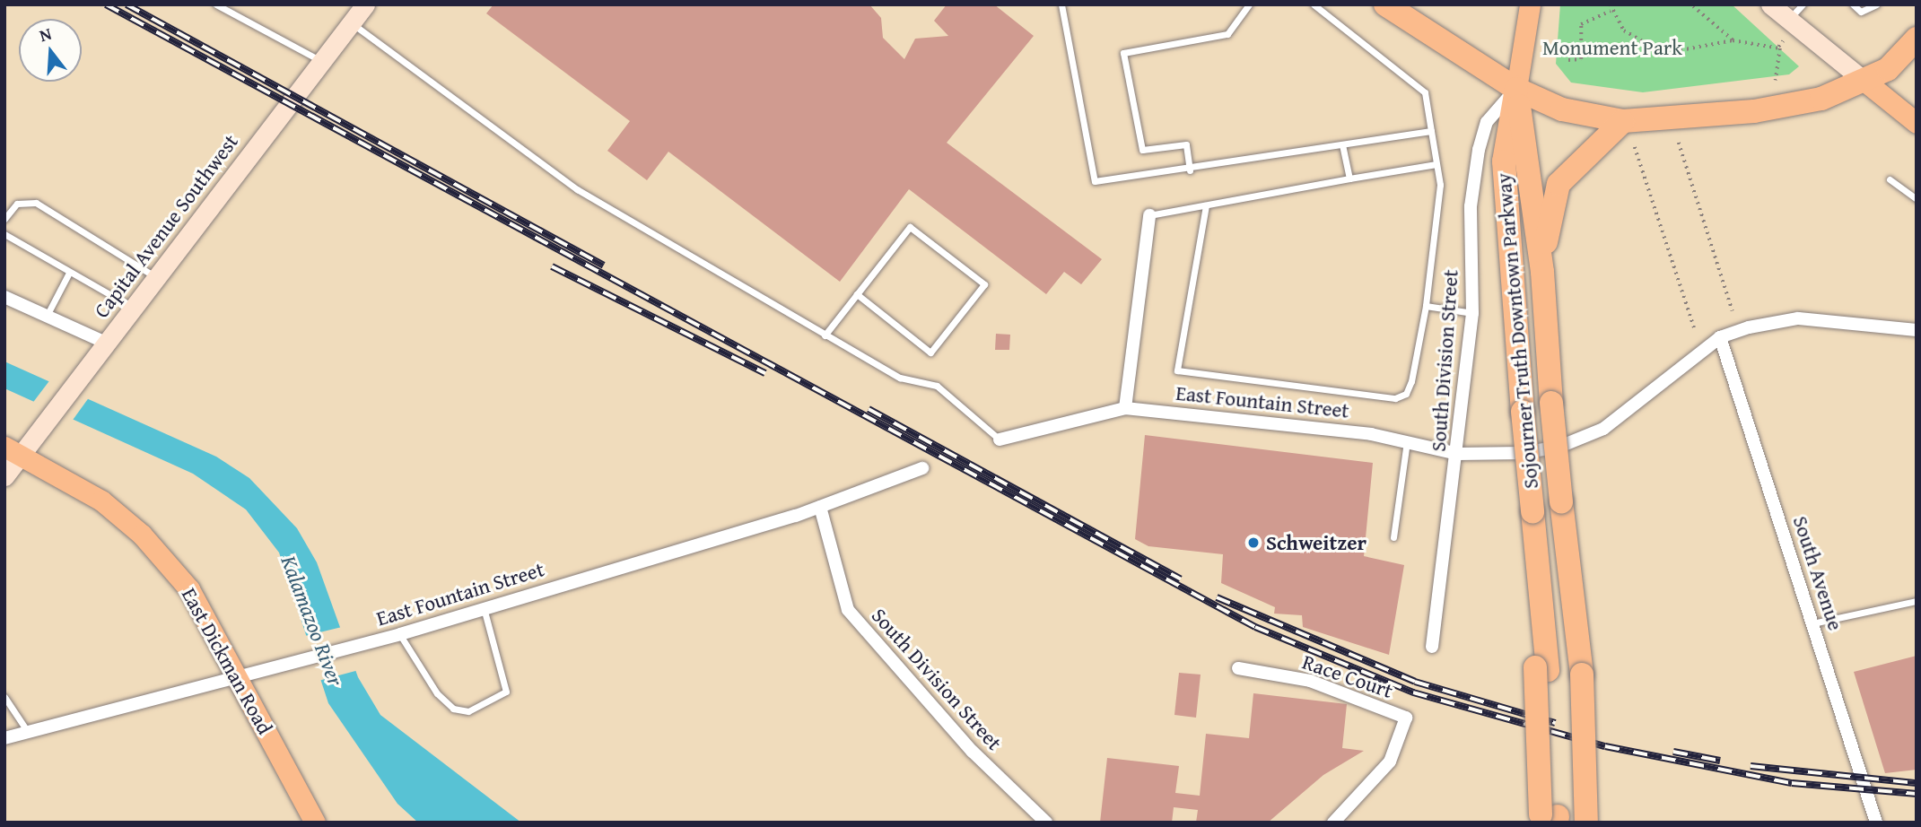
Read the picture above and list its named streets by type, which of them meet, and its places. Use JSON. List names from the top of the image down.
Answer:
{
  "streets": {
    "highway": ["Sojourner Truth Downtown Parkway"],
    "main road": ["East Dickman Road"],
    "street": [
      "Capital Avenue Southwest",
      "South Division Street",
      "East Fountain Street",
      "South Avenue",
      "Race Court"
    ]
  },
  "crossings": [
    ["Capital Avenue Southwest", "East Dickman Road"],
    ["Sojourner Truth Downtown Parkway", "South Division Street"],
    ["South Division Street", "East Fountain Street"],
    ["East Fountain Street", "South Avenue"],
    ["East Fountain Street", "East Dickman Road"]
  ],
  "water": ["Kalamazoo River"],
  "parks": ["Monument Park"],
  "places": ["Schweitzer"],
  "north": "top"
}
